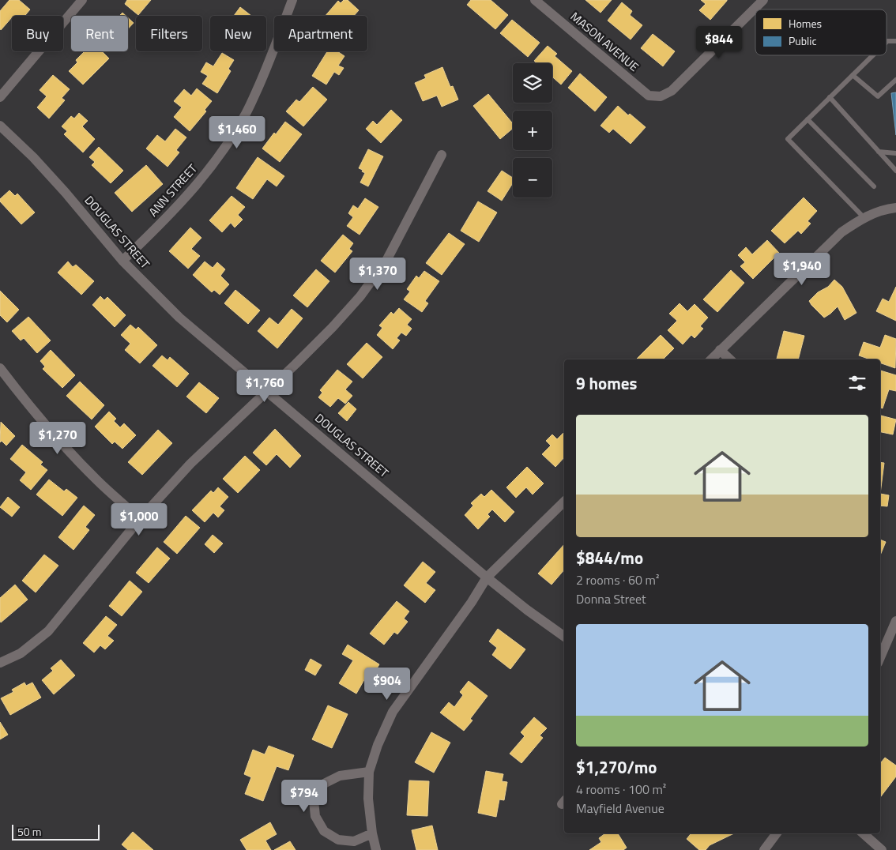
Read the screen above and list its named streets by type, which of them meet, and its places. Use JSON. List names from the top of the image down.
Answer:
{
  "streets": {
    "street": ["MASON AVENUE", "ANN STREET", "DOUGLAS STREET"]
  },
  "crossings": [
    ["ANN STREET", "DOUGLAS STREET"]
  ],
  "legend": ["Homes", "Public"],
  "scale_bar": "50 m",
  "page": {
    "chip": [
      "Buy",
      "Rent",
      "Filters",
      "New",
      "Apartment"
    ],
    "price": [
      "$844",
      "$1,460",
      "$1,940",
      "$1,370",
      "$1,760",
      "$1,270",
      "$1,000",
      "$904",
      "$794"
    ],
    "map_buttons": ["+", "−"],
    "heading": "9 homes",
    "list": [
      {
        "name": "$844/mo",
        "note": "2 rooms · 60 m² · Donna Street"
      },
      {
        "name": "$1,270/mo",
        "note": "4 rooms · 100 m² · Mayfield Avenue"
      }
    ],
    "scale": "50 m"
  }
}
